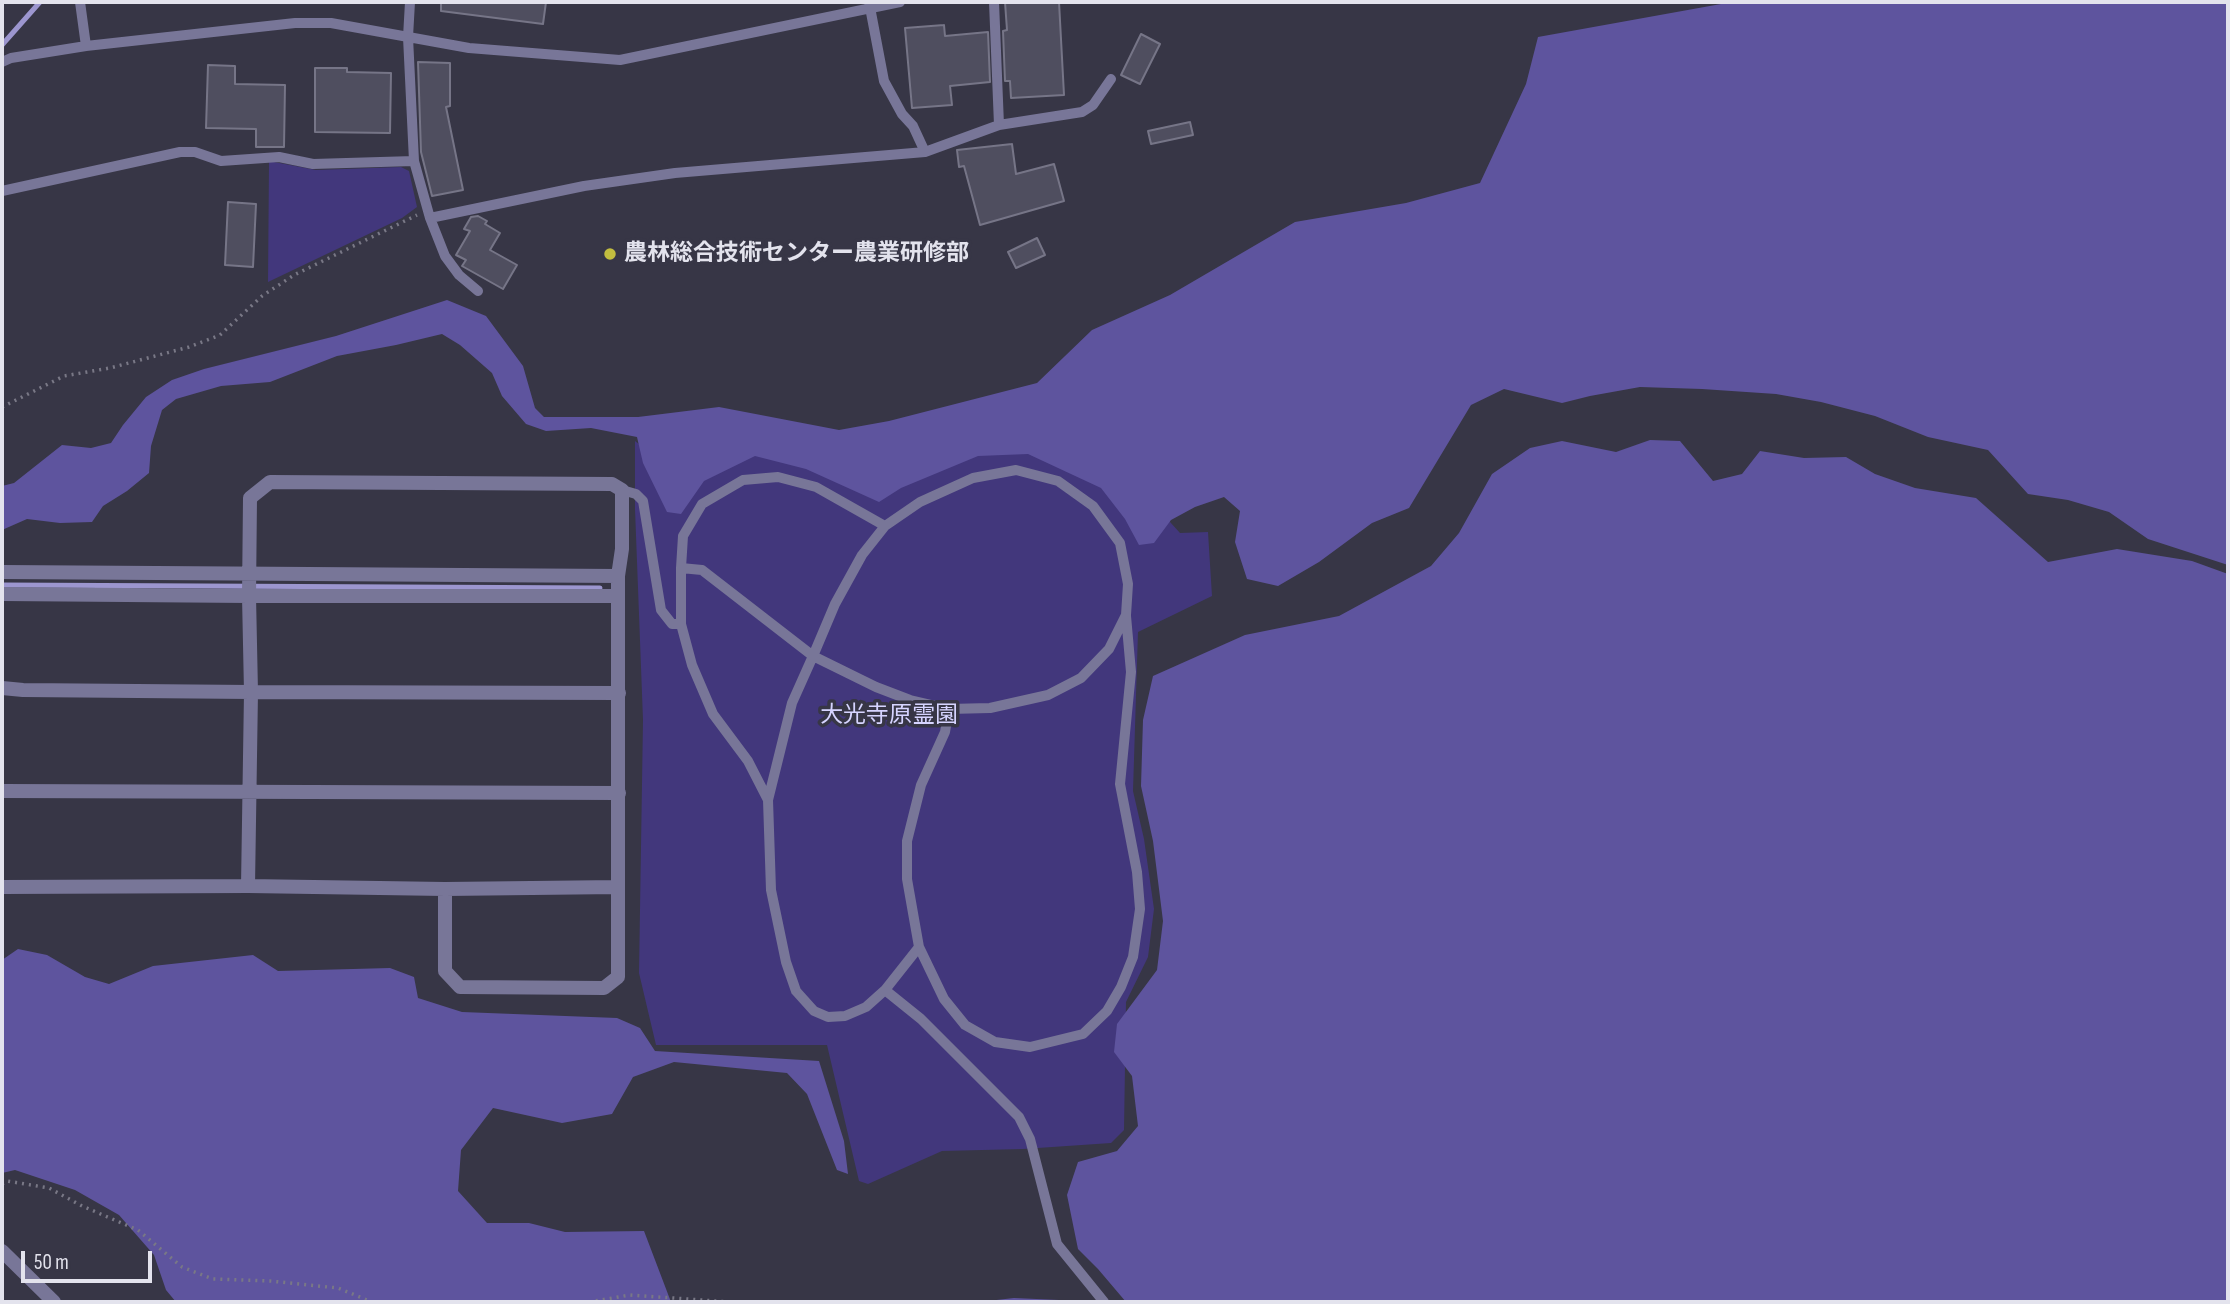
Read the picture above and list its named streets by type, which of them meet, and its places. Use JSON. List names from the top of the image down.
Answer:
{
  "parks": ["大光寺原霊園"],
  "places": ["農林総合技術センター農業研修部"],
  "scale_bar": "50 m"
}
